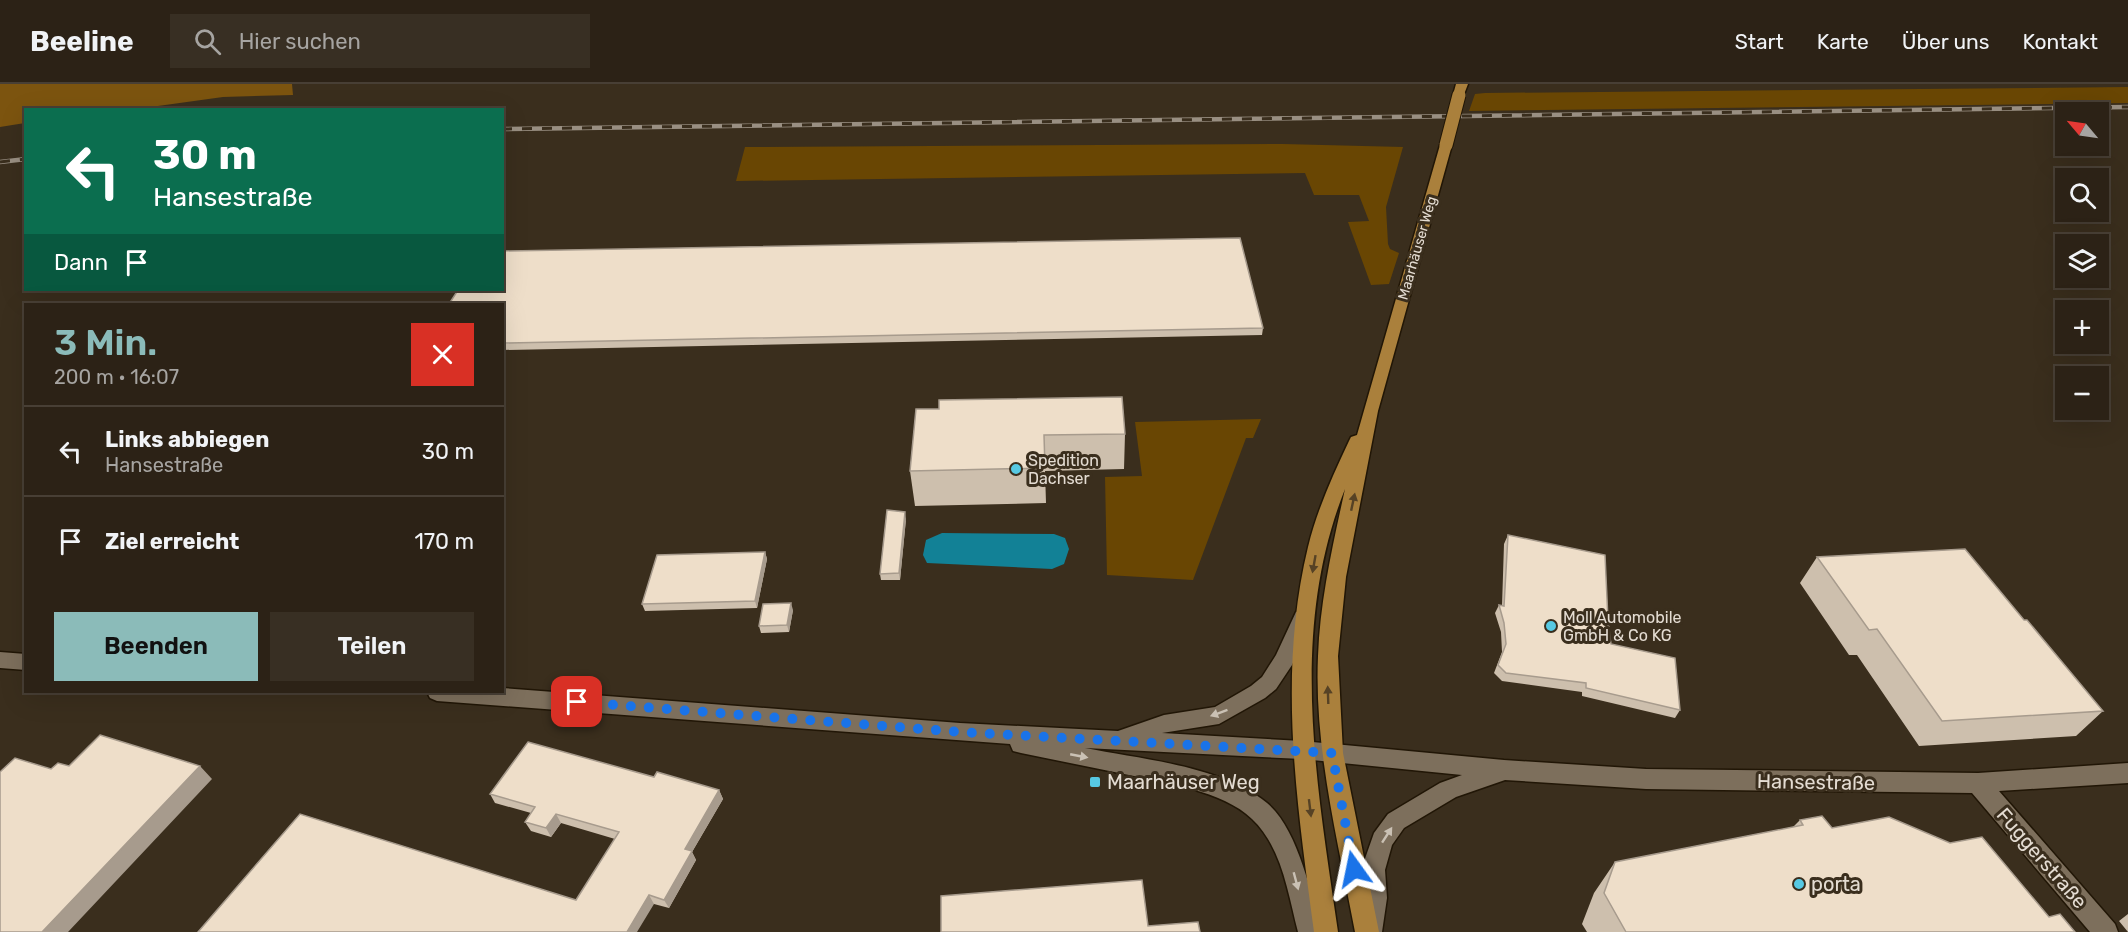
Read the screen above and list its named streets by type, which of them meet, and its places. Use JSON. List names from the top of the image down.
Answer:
{
  "streets": {
    "main road": ["Maarhäuser Weg"],
    "street": ["Hansestraße", "Fuggerstraße"]
  },
  "crossings": [
    ["Maarhäuser Weg", "Hansestraße"],
    ["Hansestraße", "Fuggerstraße"]
  ],
  "places": {
    "other": ["Spedition Dachser", "Moll Automobile GmbH & Co KG", "porta"],
    "transit": ["Maarhäuser Weg"]
  },
  "north": "top left",
  "page": {
    "header": "Beeline",
    "search": "Hier suchen",
    "nav": [
      "Start",
      "Karte",
      "Über uns",
      "Kontakt"
    ],
    "map_buttons": ["+", "−"],
    "turn": ["30 m", "Hansestraße"],
    "then": "Dann",
    "heading": ["3 Min.", "200 m · 16:07"],
    "list": [
      {
        "name": "Links abbiegen",
        "note": "Hansestraße",
        "value": "30 m"
      },
      {
        "name": "Ziel erreicht",
        "value": "170 m"
      }
    ],
    "buttons": ["Beenden", "Teilen"]
  }
}
